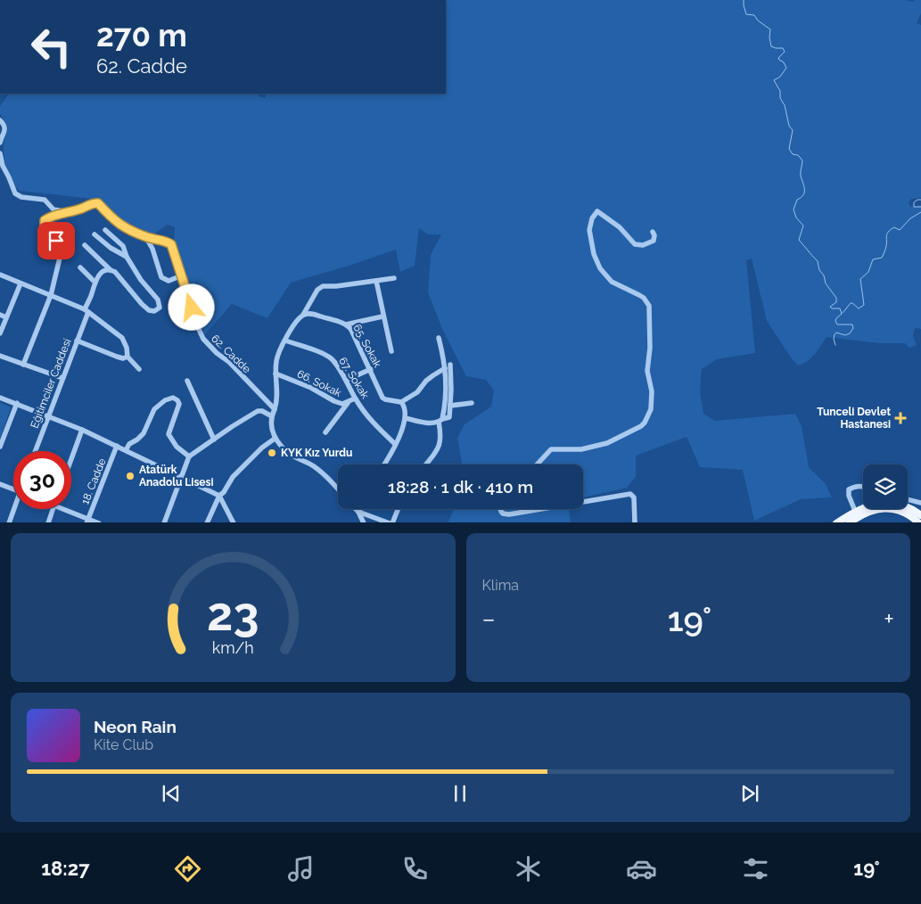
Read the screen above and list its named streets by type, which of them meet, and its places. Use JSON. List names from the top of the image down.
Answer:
{
  "streets": {
    "street": [
      "65. Sokak",
      "62. Cadde",
      "67. Sokak",
      "Eğitimciler Caddesi",
      "66. Sokak",
      "18. Cadde"
    ]
  },
  "crossings": [
    ["67. Sokak", "66. Sokak"]
  ],
  "places": {
    "health": ["Tunceli Devlet Hastanesi"],
    "other": ["KYK Kız Yurdu", "Atatürk Anadolu Lisesi"]
  },
  "page": {
    "turn": ["270 m", "62. Cadde"],
    "limit": "30",
    "trip": "18:28 · 1 dk · 410 m",
    "tile": "Klima",
    "heat": ["−", "19°", "+"],
    "song": ["Neon Rain", "Kite Club"],
    "tabs": ["18:27", "19°"],
    "gauge": ["23", "km/h"]
  }
}
